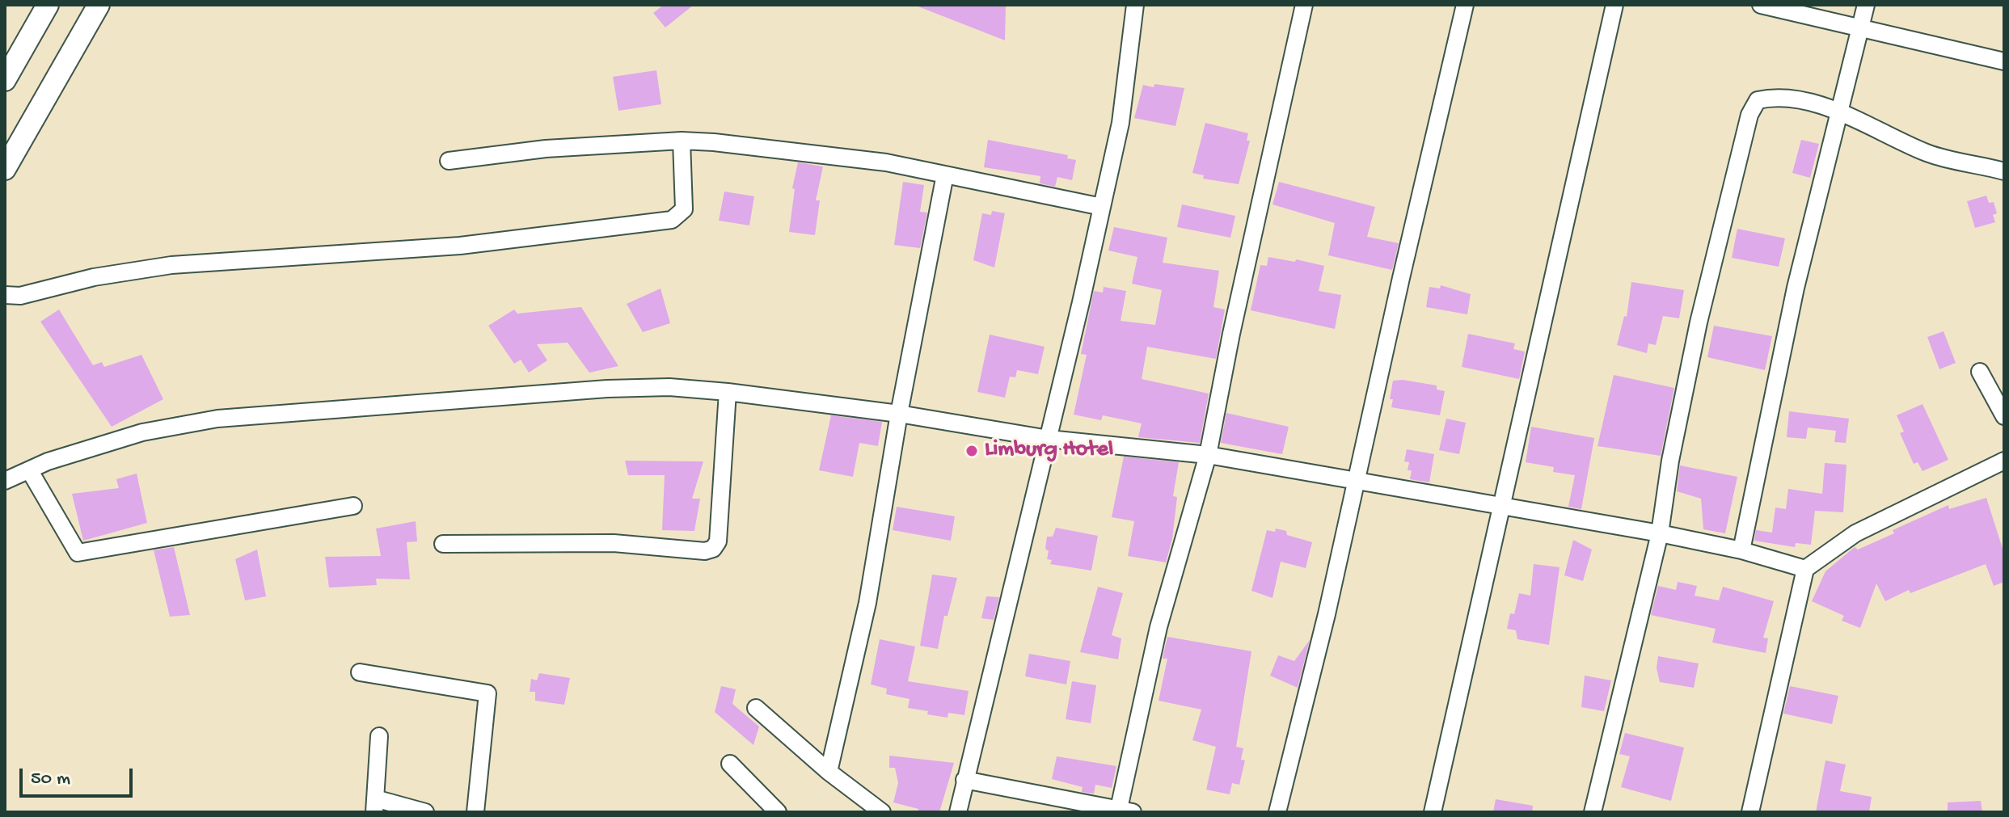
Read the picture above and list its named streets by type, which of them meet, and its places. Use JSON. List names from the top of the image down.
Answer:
{
  "places": ["Limburg Hotel"],
  "scale_bar": "50 m"
}
